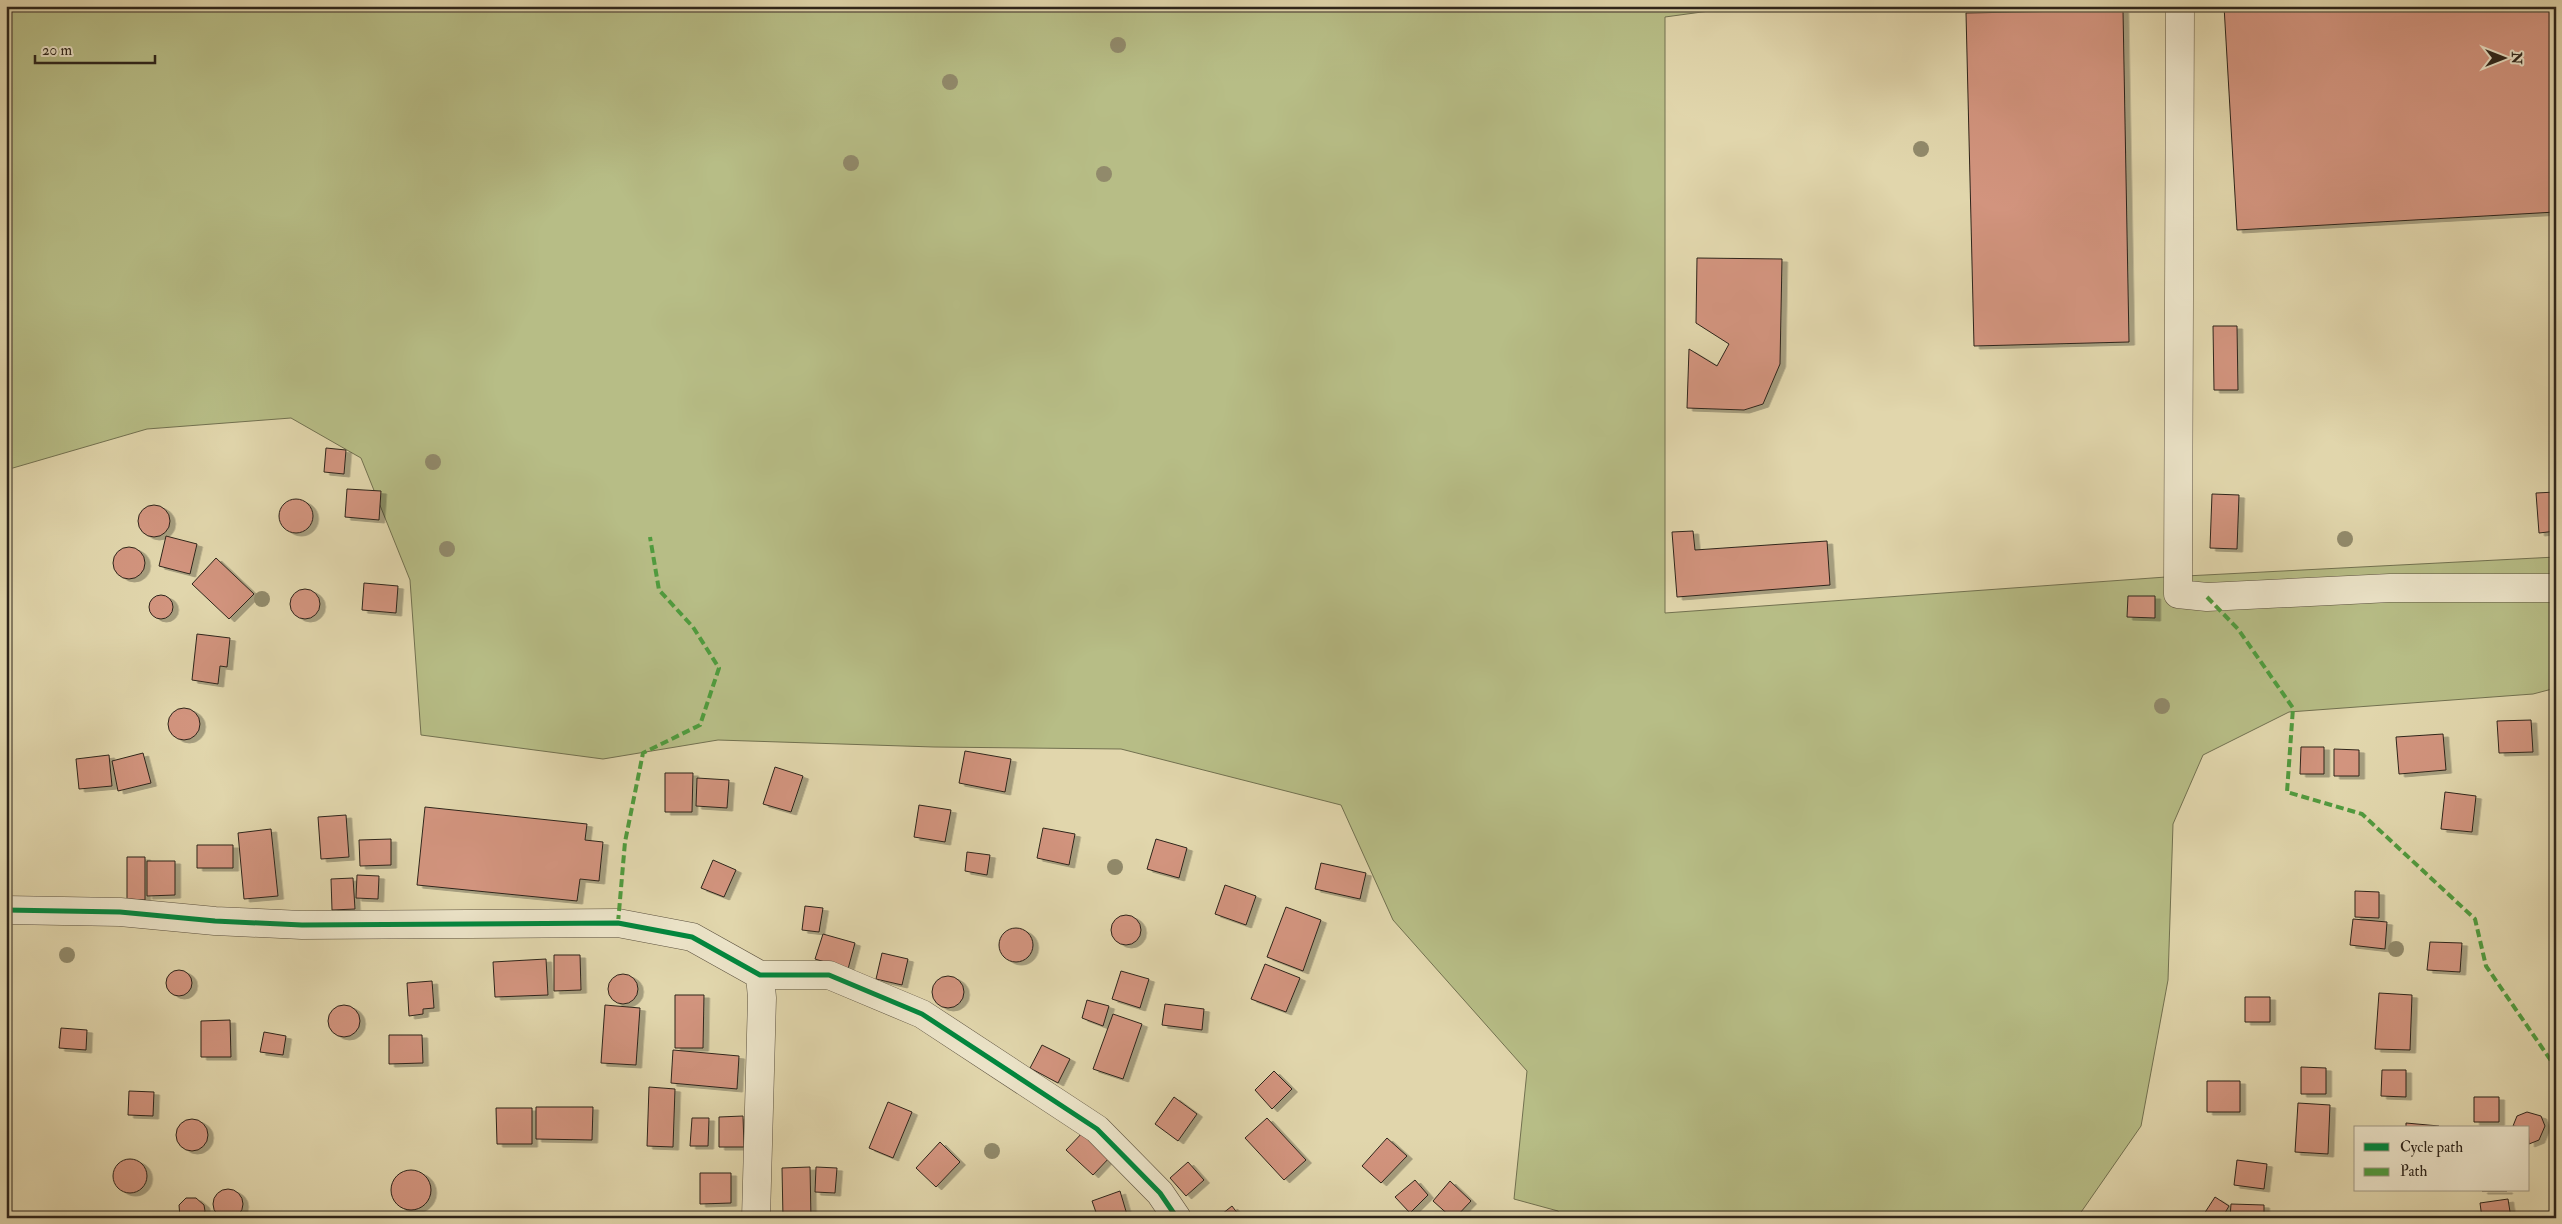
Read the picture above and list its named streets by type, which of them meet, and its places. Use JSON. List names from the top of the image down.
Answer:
{
  "legend": ["Cycle path", "Path"],
  "scale_bar": "20 m",
  "north": "right"
}
